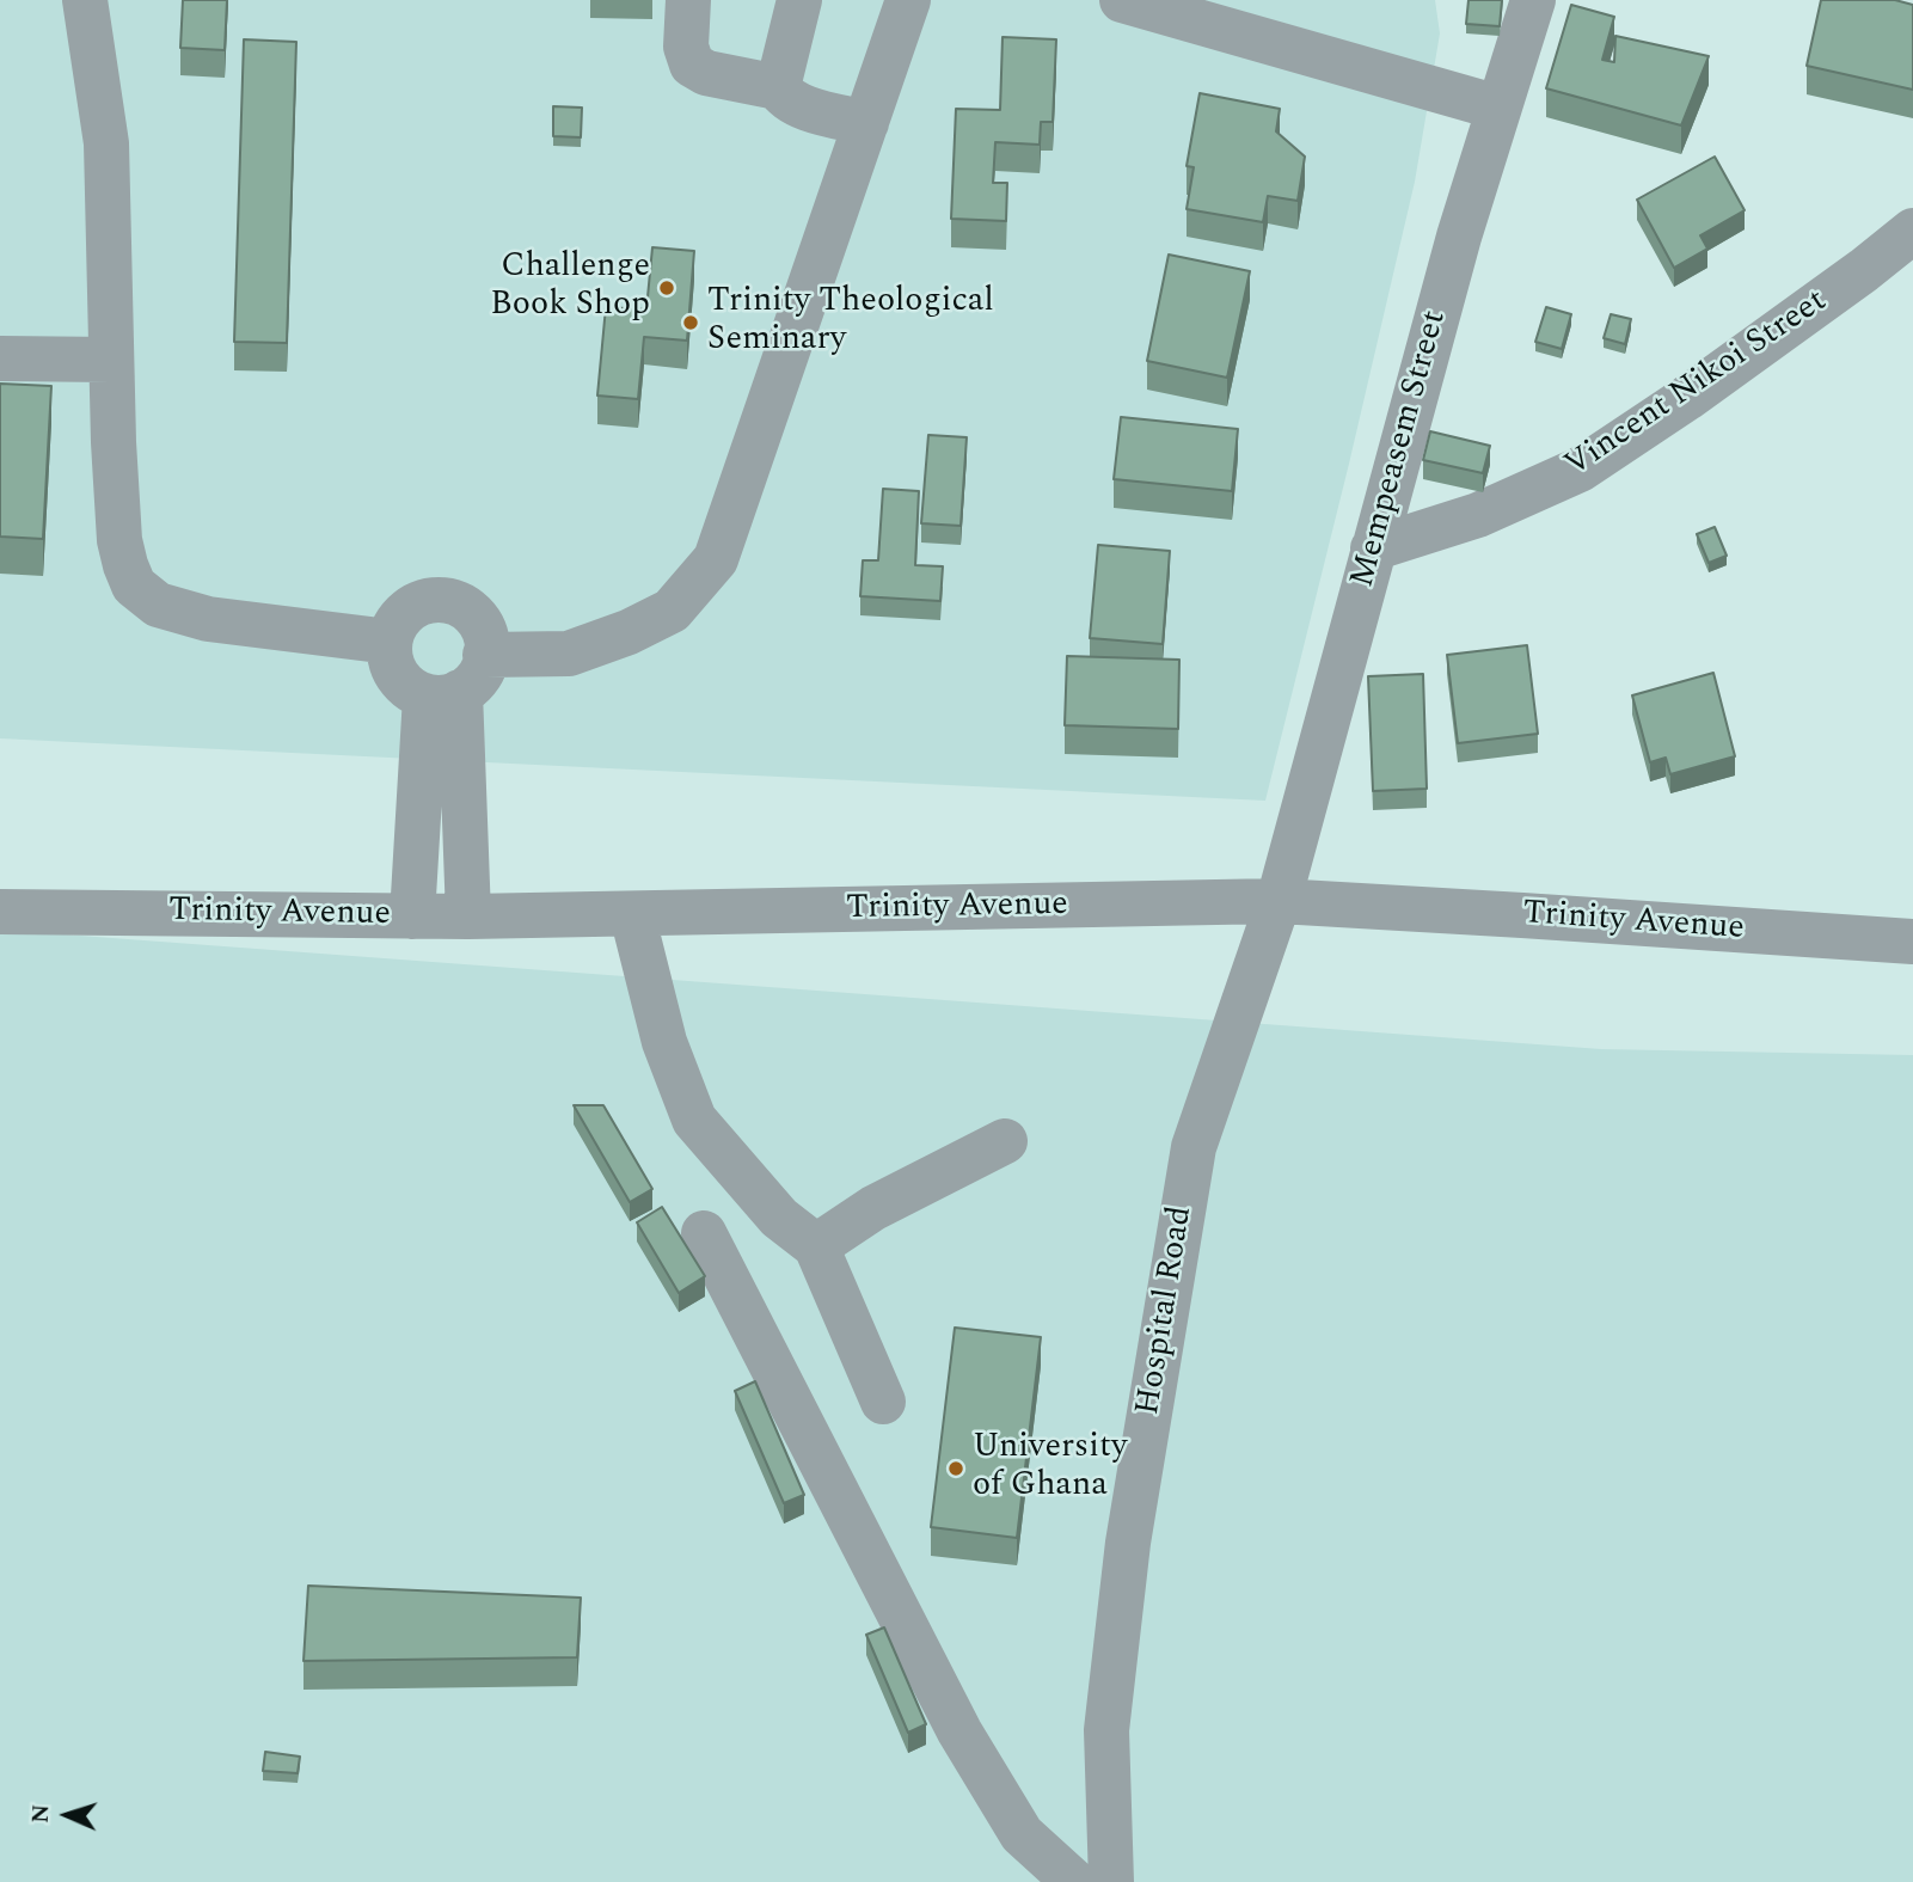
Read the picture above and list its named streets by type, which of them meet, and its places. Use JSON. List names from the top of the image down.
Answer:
{
  "streets": {
    "street": [
      "Vincent Nikoi Street",
      "Mempeasem Street",
      "Trinity Avenue",
      "Hospital Road"
    ]
  },
  "crossings": [
    ["Vincent Nikoi Street", "Mempeasem Street"],
    ["Mempeasem Street", "Trinity Avenue"],
    ["Mempeasem Street", "Hospital Road"],
    ["Trinity Avenue", "Hospital Road"]
  ],
  "places": ["Challenge Book Shop", "Trinity Theological Seminary", "University of Ghana"],
  "north": "left"
}
